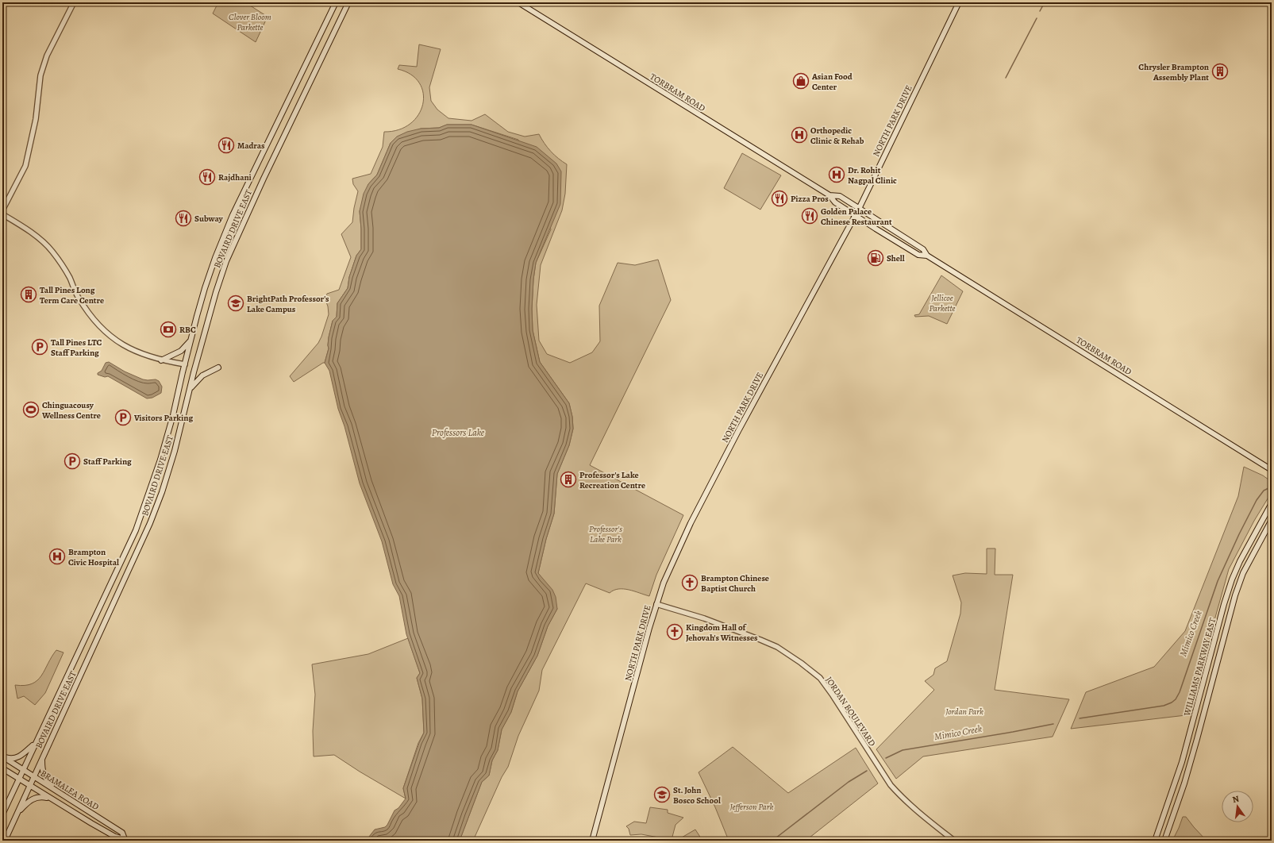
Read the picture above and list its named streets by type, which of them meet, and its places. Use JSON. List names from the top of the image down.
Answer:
{
  "streets": {
    "main road": [
      "TORBRAM ROAD",
      "NORTH PARK DRIVE",
      "BOVAIRD DRIVE EAST",
      "WILLIAMS PARKWAY EAST",
      "BRAMALEA ROAD"
    ],
    "street": ["JORDAN BOULEVARD"]
  },
  "crossings": [
    ["TORBRAM ROAD", "NORTH PARK DRIVE"],
    ["NORTH PARK DRIVE", "JORDAN BOULEVARD"],
    ["BOVAIRD DRIVE EAST", "BRAMALEA ROAD"]
  ],
  "water": ["Professors Lake", "Mimico Creek"],
  "parks": [
    "Clover Bloom Parkette",
    "Jellicoe Parkette",
    "Professor's Lake Park",
    "Jordan Park",
    "Jefferson Park"
  ],
  "places": {
    "building": ["Chrysler Brampton Assembly Plant", "Tall Pines Long Term Care Centre", "Professor's Lake Recreation Centre"],
    "shop": ["Asian Food Center"],
    "hospital": ["Orthopedic Clinic & Rehab", "Dr. Rohit Nagpal Clinic", "Brampton Civic Hospital"],
    "restaurant": [
      "Madras",
      "Rajdhani",
      "Pizza Pros",
      "Golden Palace Chinese Restaurant",
      "Subway"
    ],
    "fuel station": ["Shell"],
    "school or university": ["BrightPath Professor's Lake Campus", "St. John Bosco School"],
    "bank": ["RBC"],
    "parking": ["Tall Pines LTC Staff Parking", "Visitors Parking", "Staff Parking"],
    "sports": ["Chinguacousy Wellness Centre"],
    "church": ["Brampton Chinese Baptist Church", "Kingdom Hall of Jehovah's Witnesses"]
  },
  "north": "top"
}
